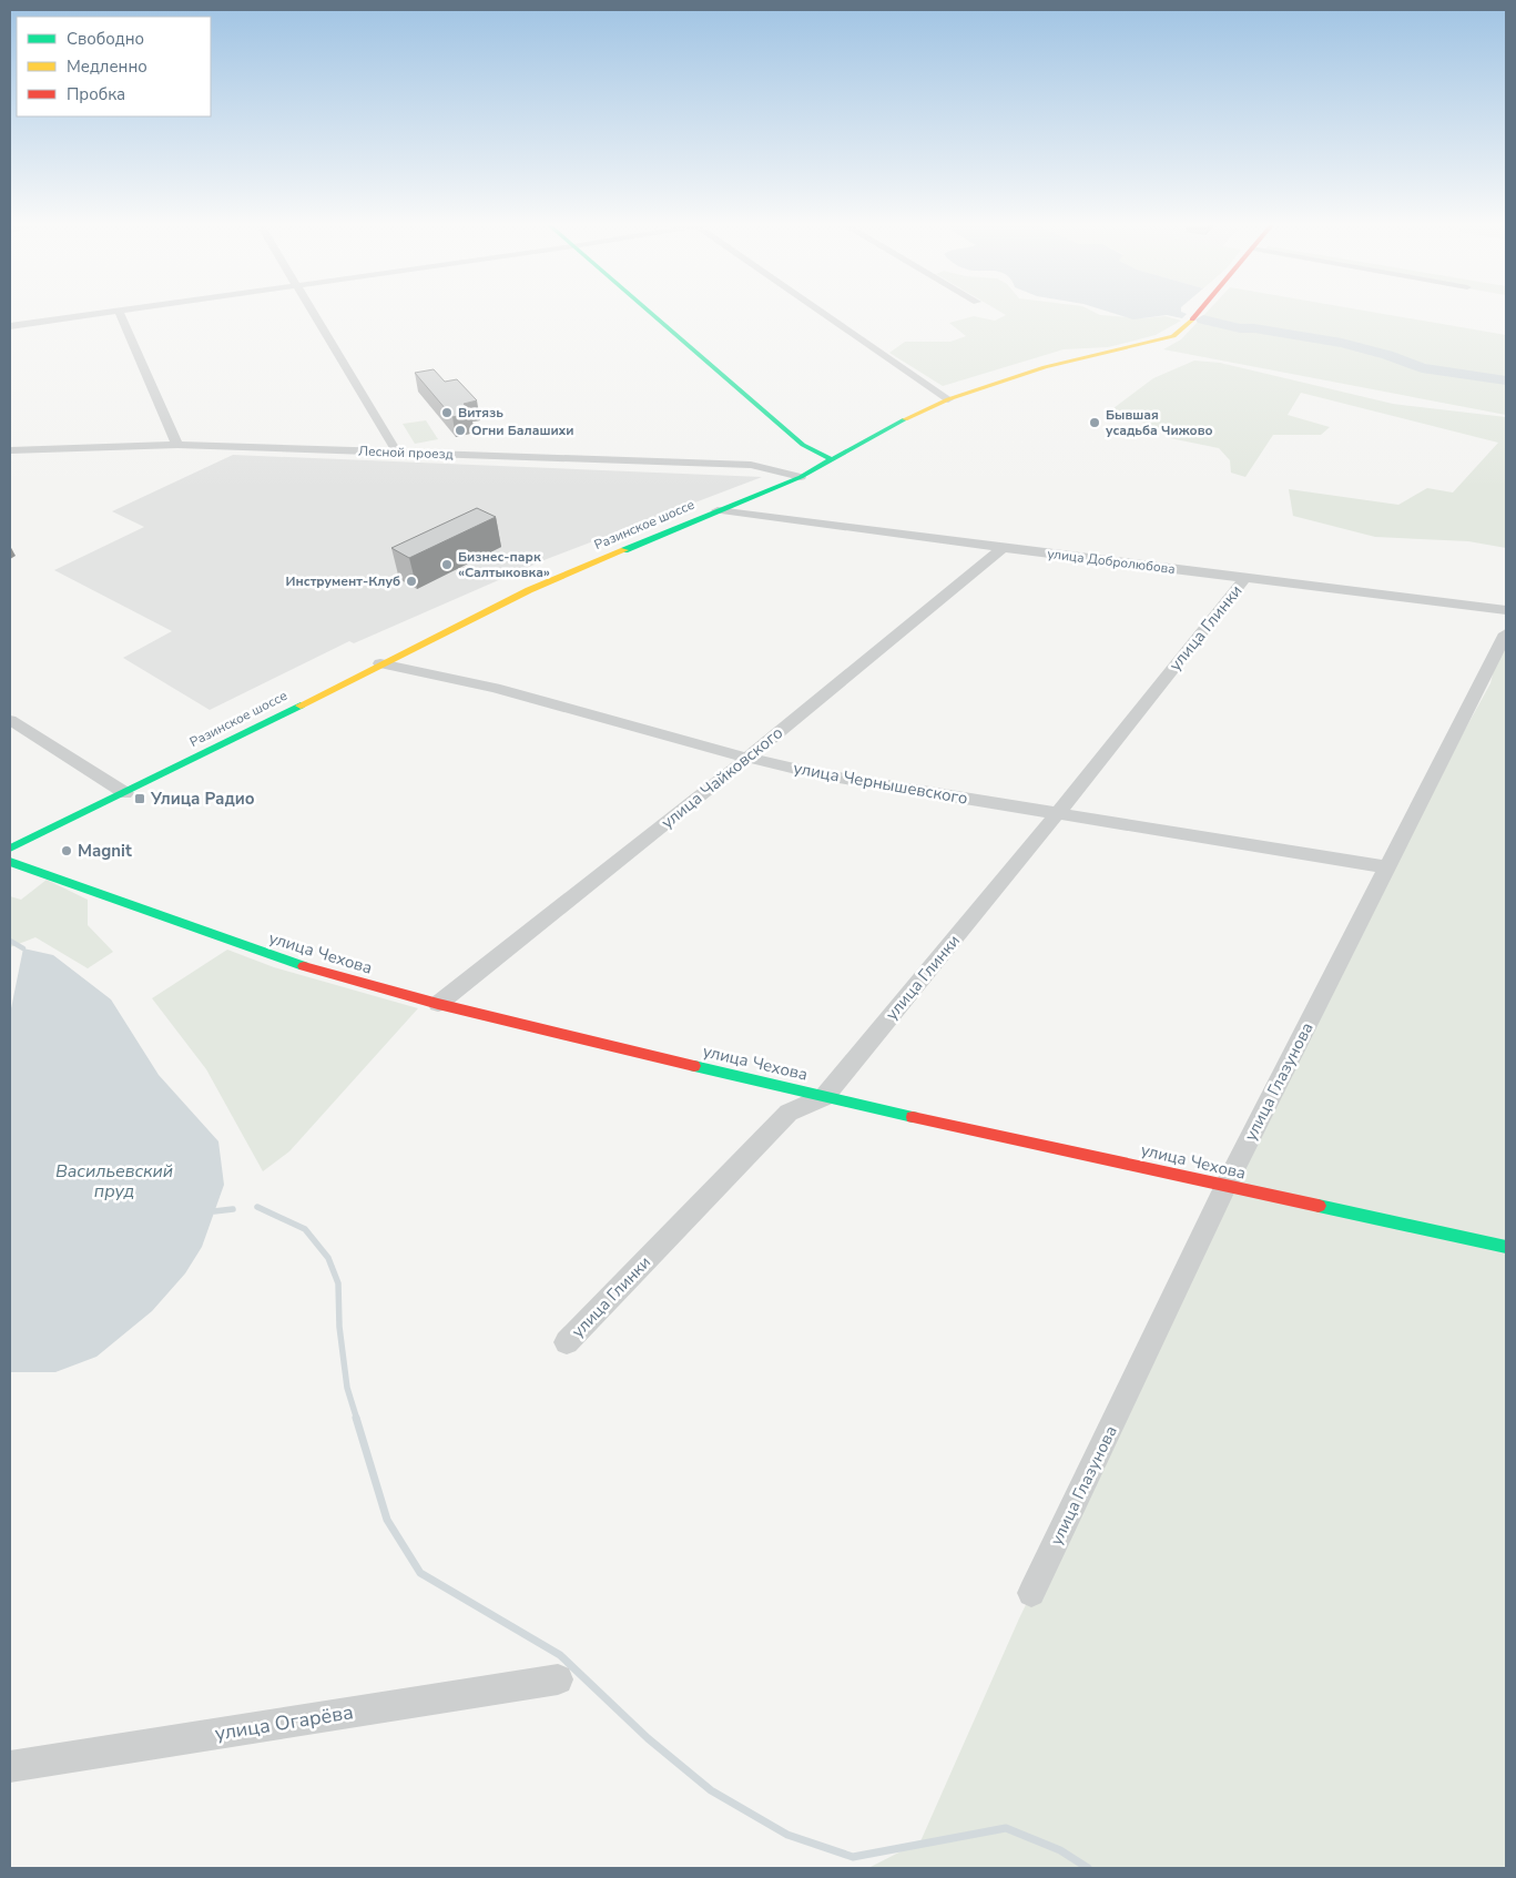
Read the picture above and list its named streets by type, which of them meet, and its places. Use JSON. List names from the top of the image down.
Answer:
{
  "streets": {
    "main road": ["Разинское шоссе", "улица Чехова"],
    "street": [
      "Лесной проезд",
      "улица Добролюбова",
      "улица Глинки",
      "улица Чайковского",
      "улица Чернышевского",
      "улица Глазунова",
      "улица Огарёва"
    ]
  },
  "crossings": [
    ["Лесной проезд", "Разинское шоссе"],
    ["Разинское шоссе", "улица Добролюбова"],
    ["Разинское шоссе", "улица Чернышевского"],
    ["улица Добролюбова", "улица Глинки"],
    ["улица Добролюбова", "улица Чайковского"],
    ["улица Глинки", "улица Чернышевского"],
    ["улица Глинки", "улица Чехова"],
    ["улица Чайковского", "улица Чернышевского"],
    ["улица Чайковского", "улица Чехова"],
    ["улица Чернышевского", "улица Глазунова"],
    ["улица Чехова", "улица Глазунова"]
  ],
  "water": ["Васильевский пруд"],
  "places": {
    "other": [
      "Витязь",
      "Бывшая усадьба Чижово",
      "Огни Балашихи",
      "Бизнес-парк «Салтыковка»",
      "Инструмент-Клуб",
      "Magnit"
    ],
    "transit": ["Улица Радио"]
  },
  "legend": ["Свободно", "Медленно", "Пробка"]
}
